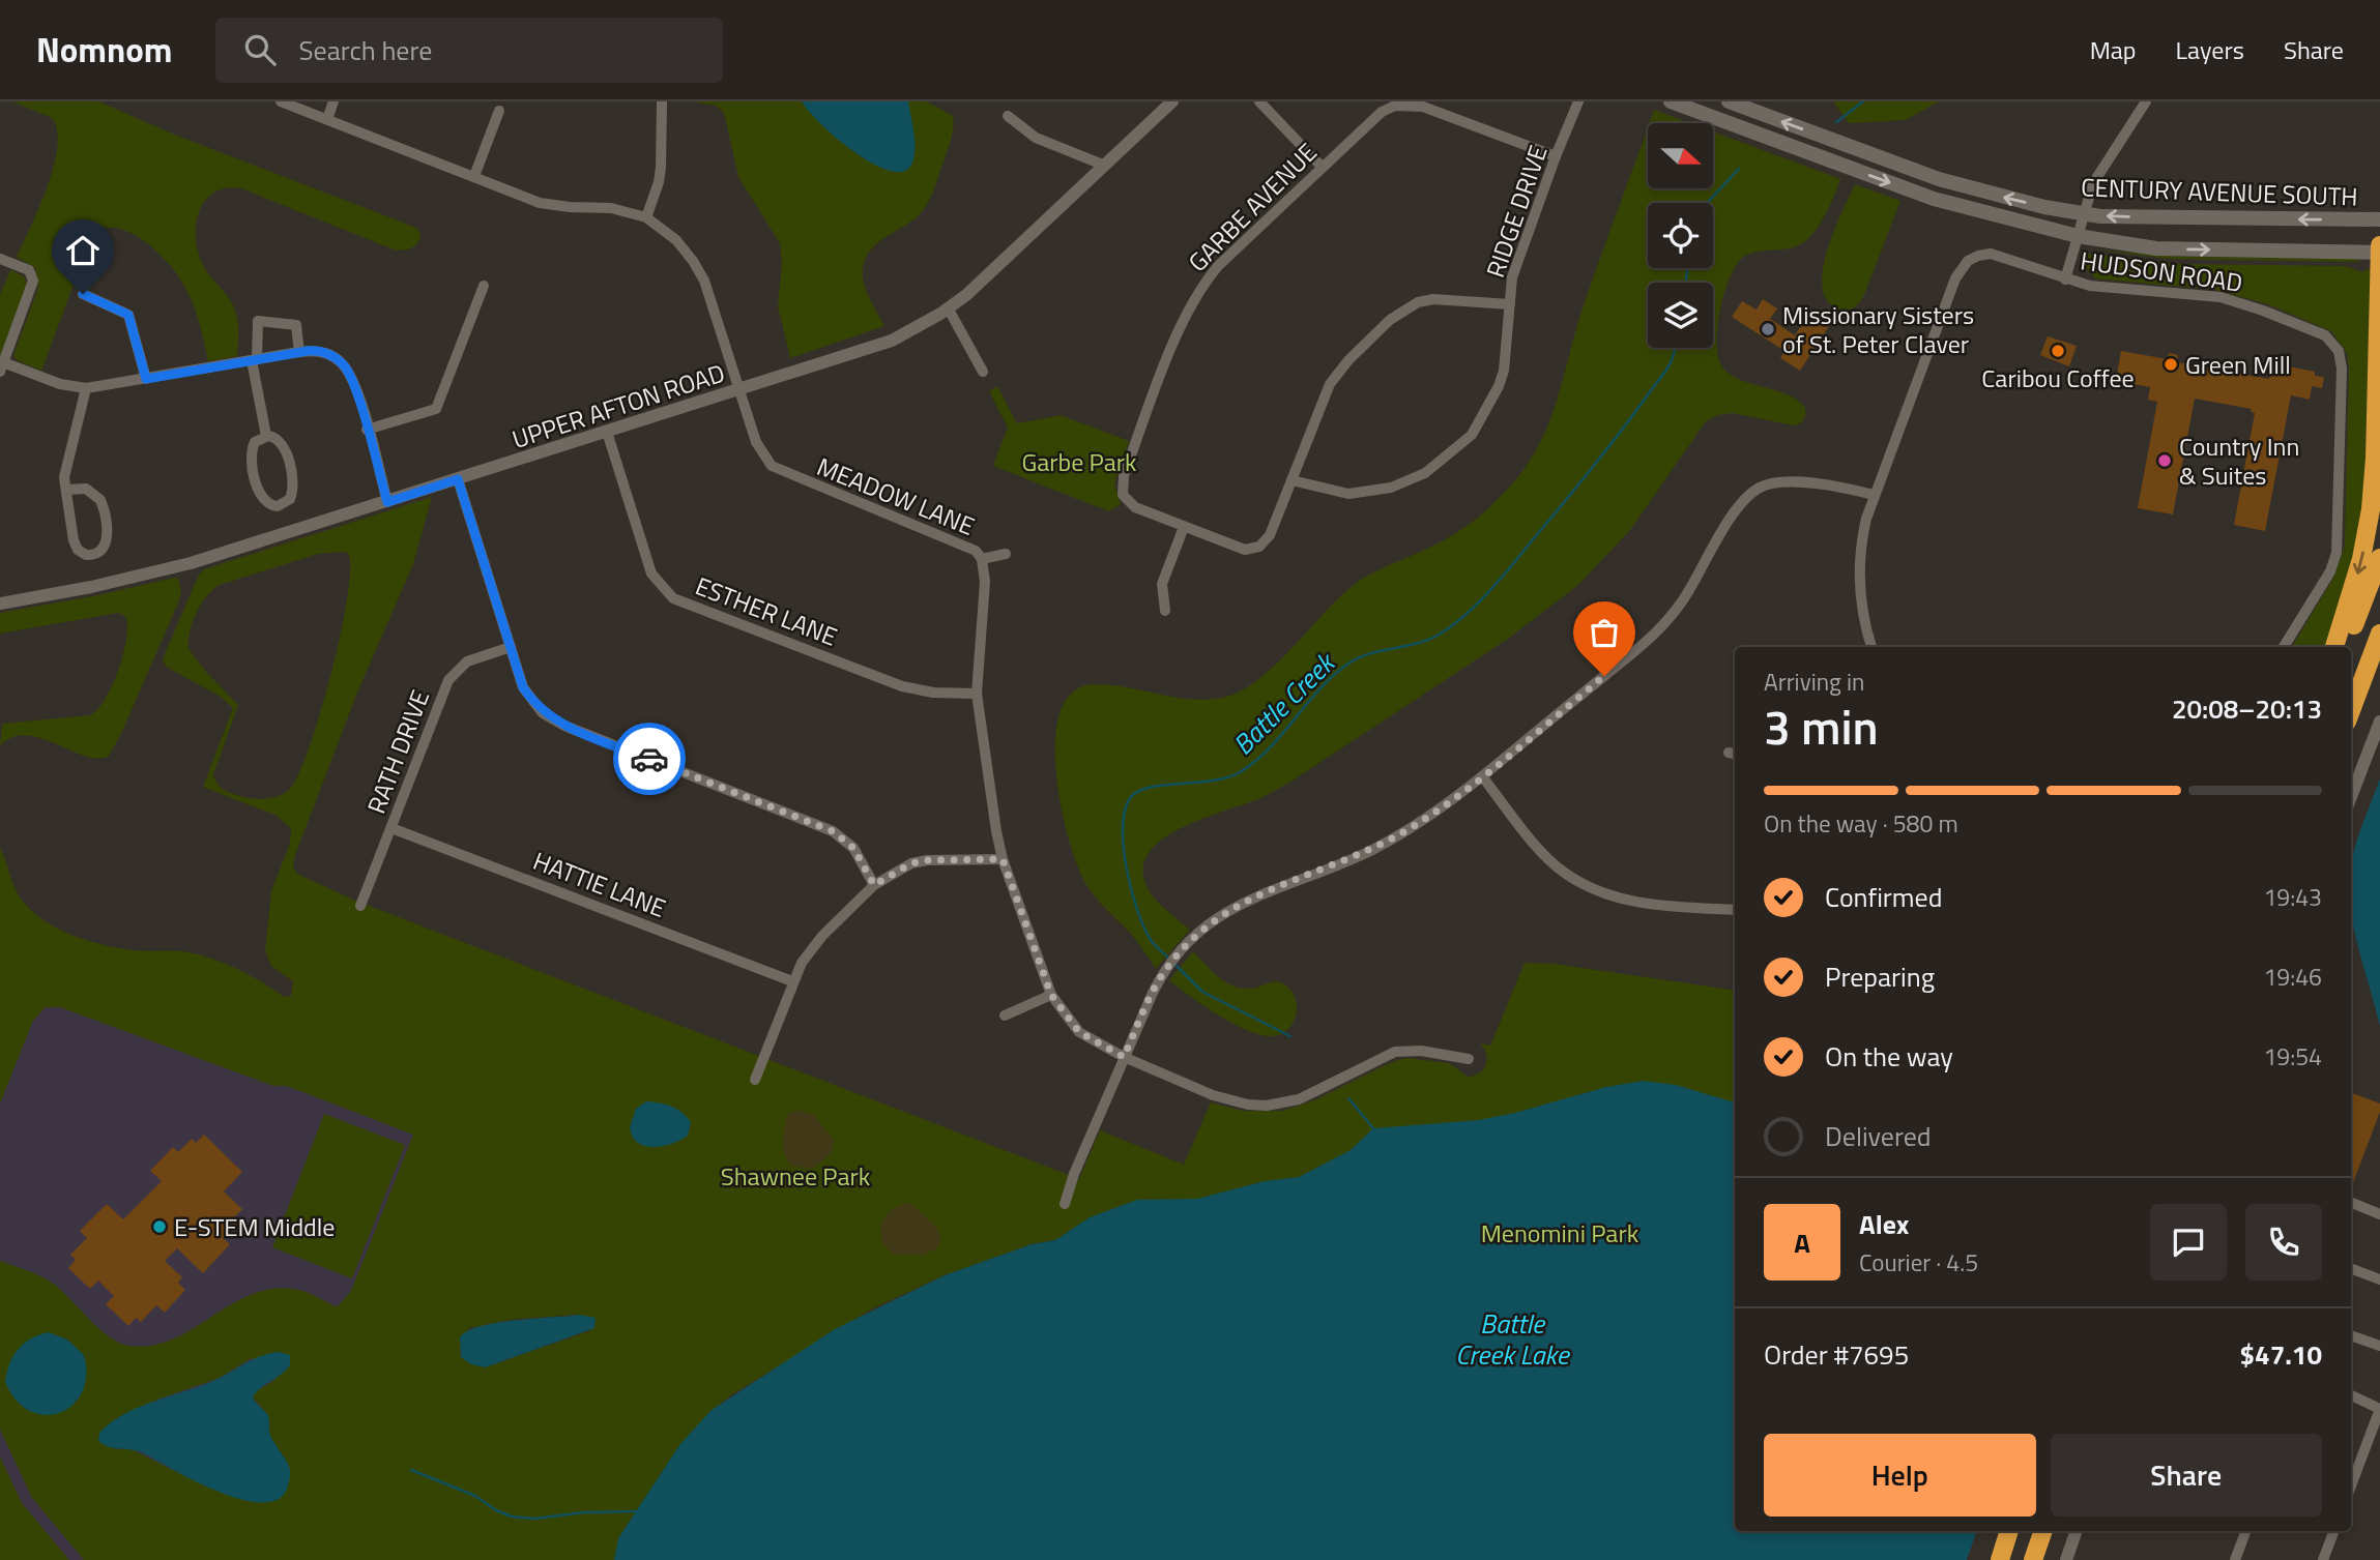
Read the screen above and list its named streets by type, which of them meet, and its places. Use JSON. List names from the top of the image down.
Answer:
{
  "streets": {
    "main road": ["CENTURY AVENUE SOUTH"],
    "street": [
      "GARBE AVENUE",
      "RIDGE DRIVE",
      "HUDSON ROAD",
      "UPPER AFTON ROAD",
      "MEADOW LANE",
      "ESTHER LANE",
      "RATH DRIVE",
      "HATTIE LANE"
    ]
  },
  "crossings": [
    ["CENTURY AVENUE SOUTH", "HUDSON ROAD"],
    ["GARBE AVENUE", "RIDGE DRIVE"],
    ["UPPER AFTON ROAD", "MEADOW LANE"],
    ["UPPER AFTON ROAD", "ESTHER LANE"],
    ["MEADOW LANE", "ESTHER LANE"],
    ["RATH DRIVE", "HATTIE LANE"]
  ],
  "water": ["Battle Creek", "Battle Creek Lake"],
  "parks": ["Garbe Park", "Shawnee Park", "Menomini Park"],
  "places": [
    "Missionary Sisters of St. Peter Claver",
    "Caribou Coffee",
    "Green Mill",
    "Country Inn & Suites",
    "E-STEM Middle"
  ],
  "north": "right",
  "page": {
    "header": "Nomnom",
    "search": "Search here",
    "nav": ["Map", "Layers", "Share"],
    "heading": ["3 min", "Arriving in", "20:08–20:13"],
    "panel": [
      "Alex",
      "Courier · 4.5",
      "Order #7695",
      "$47.10"
    ],
    "bar": "On the way · 580 m",
    "list": [
      ["Confirmed", "19:43"],
      ["Preparing", "19:46"],
      ["On the way", "19:54"],
      "Delivered"
    ],
    "round": "A",
    "buttons": ["Help", "Share"]
  }
}
